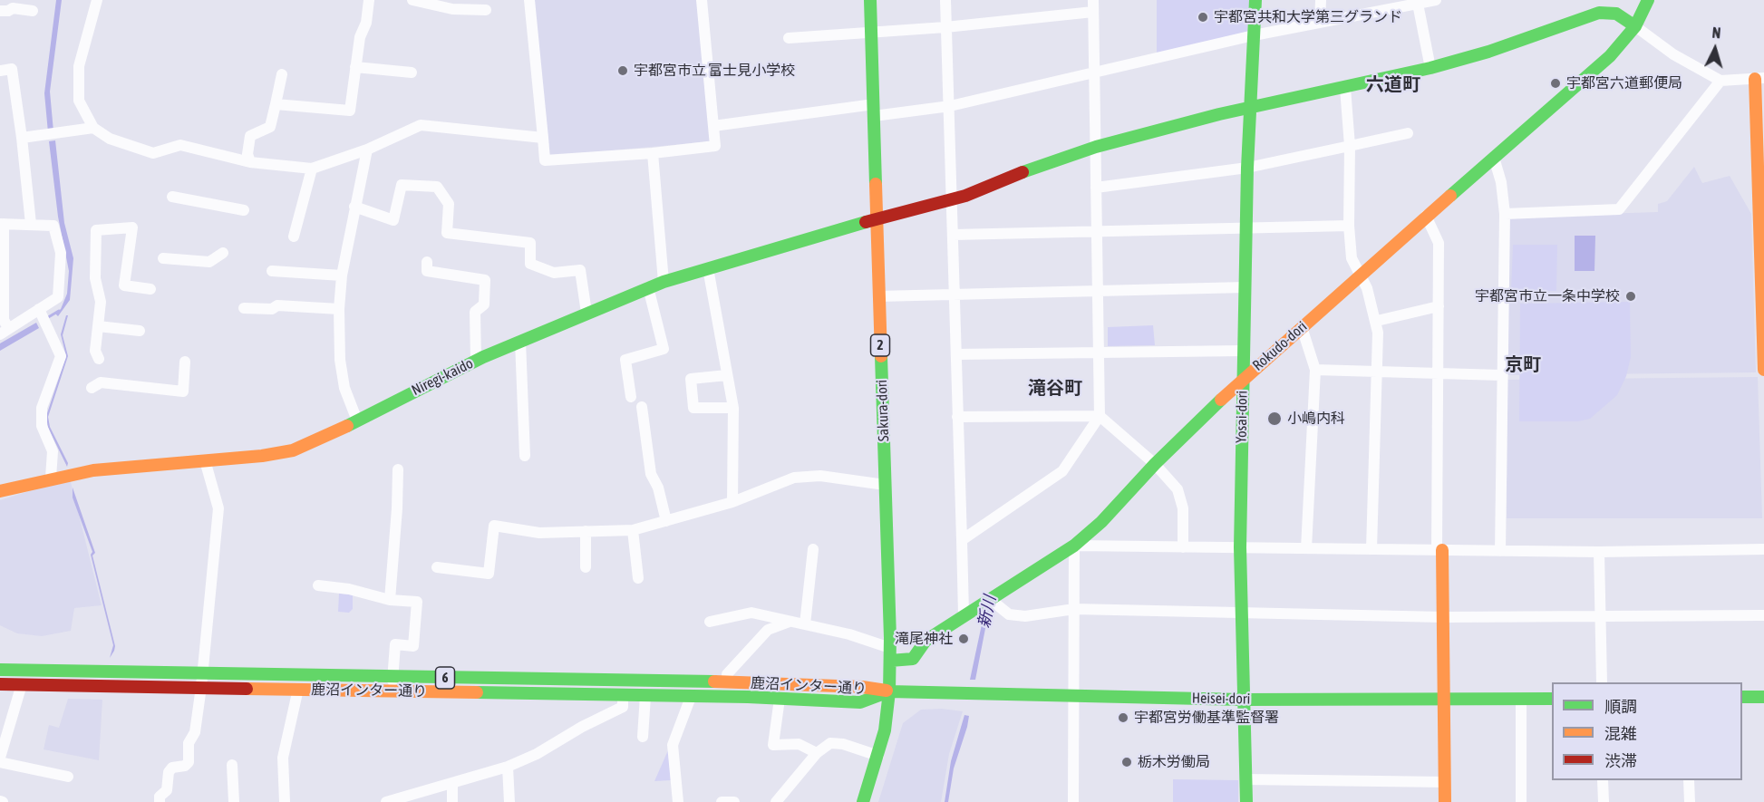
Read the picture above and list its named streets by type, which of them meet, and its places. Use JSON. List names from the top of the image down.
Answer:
{
  "streets": {
    "street": [
      "2",
      "Rokudo-dori",
      "Niregi-kaido",
      "Sakura-dori",
      "Yosai-dori",
      "6",
      "鹿沼インター通り",
      "Heisei-dori"
    ]
  },
  "crossings": [
    ["2", "Sakura-dori"],
    ["2", "鹿沼インター通り"],
    ["2", "Heisei-dori"],
    ["Rokudo-dori", "Sakura-dori"],
    ["Rokudo-dori", "Yosai-dori"],
    ["Niregi-kaido", "Sakura-dori"],
    ["Niregi-kaido", "Yosai-dori"],
    ["Sakura-dori", "鹿沼インター通り"],
    ["Sakura-dori", "Heisei-dori"],
    ["Yosai-dori", "Heisei-dori"],
    ["鹿沼インター通り", "Heisei-dori"]
  ],
  "districts": ["六道町", "京町", "滝谷町"],
  "water": ["新川"],
  "places": [
    "宇都宮共和大学第三グランド",
    "宇都宮市立 富士見小学校",
    "宇都宮六道郵便局",
    "宇都宮市立一条中学校",
    "小嶋内科",
    "滝尾神社",
    "宇都宮労働基準監督署",
    "栃木労働局"
  ],
  "legend": ["順調", "混雑", "渋滞"],
  "north": "top"
}
